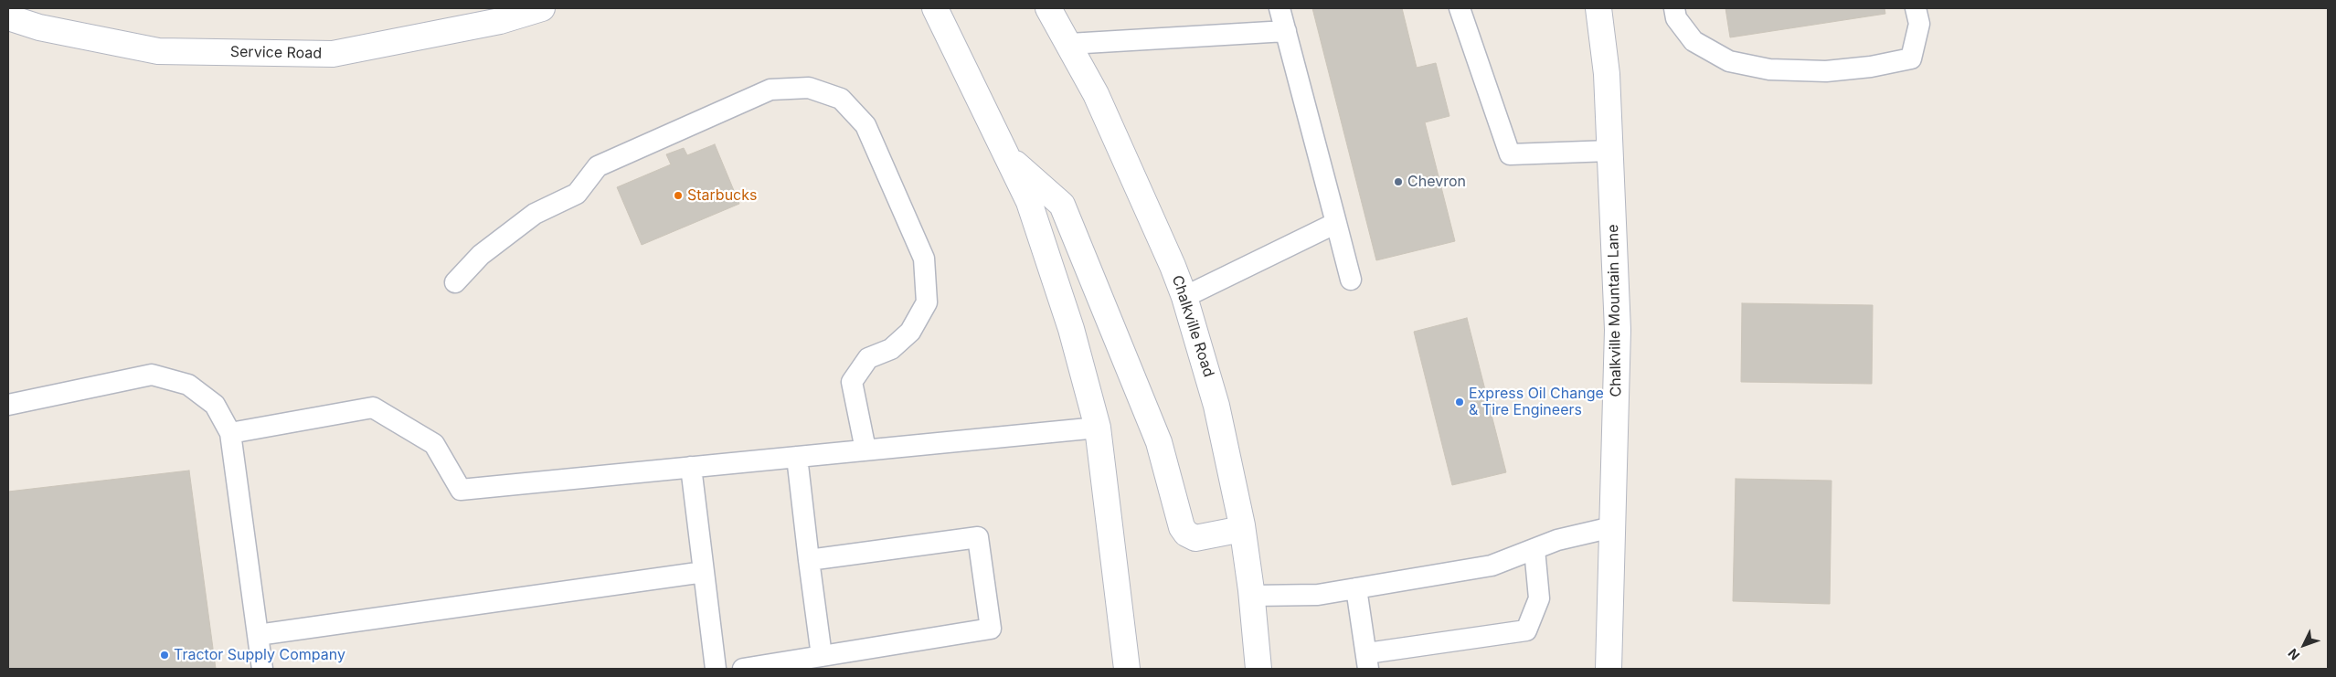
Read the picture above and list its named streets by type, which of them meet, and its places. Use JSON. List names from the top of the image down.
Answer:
{
  "streets": {
    "main road": ["Service Road", "Chalkville Mountain Lane", "Chalkville Road"]
  },
  "places": [
    "Chevron",
    "Starbucks",
    "Express Oil Change & Tire Engineers",
    "Tractor Supply Company"
  ],
  "north": "bottom left"
}
